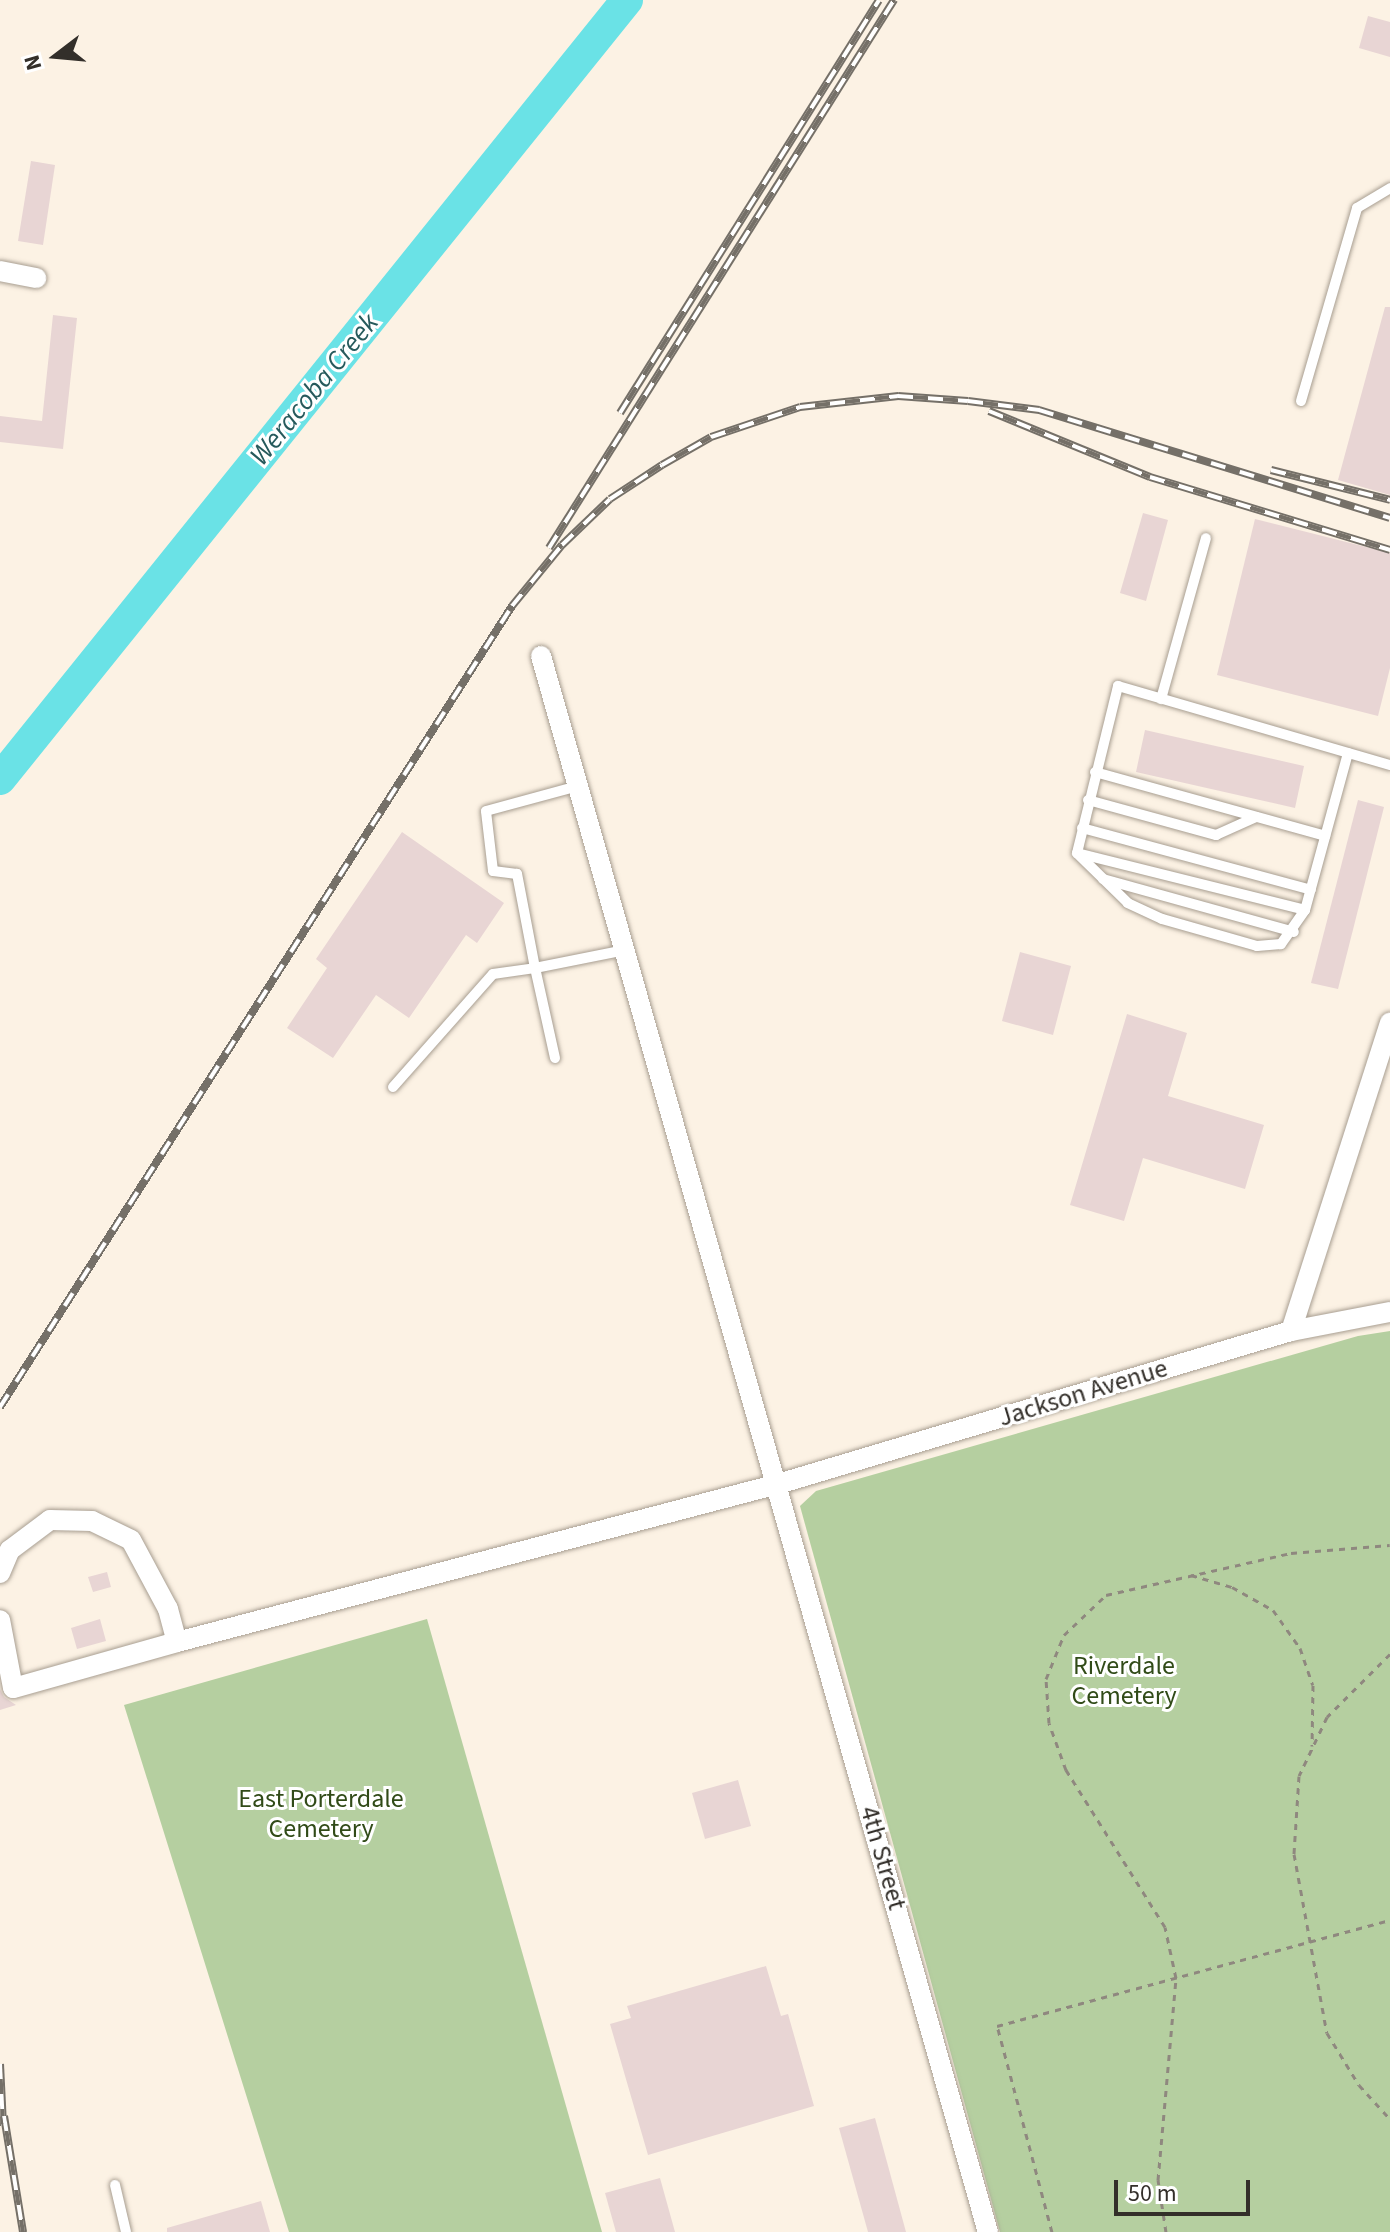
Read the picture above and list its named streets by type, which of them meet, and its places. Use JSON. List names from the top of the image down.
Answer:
{
  "streets": {
    "street": ["Jackson Avenue", "4th Street"]
  },
  "crossings": [
    ["Jackson Avenue", "4th Street"]
  ],
  "water": ["Weracoba Creek"],
  "parks": ["Riverdale Cemetery", "East Porterdale Cemetery"],
  "scale_bar": "50 m",
  "north": "left"
}
